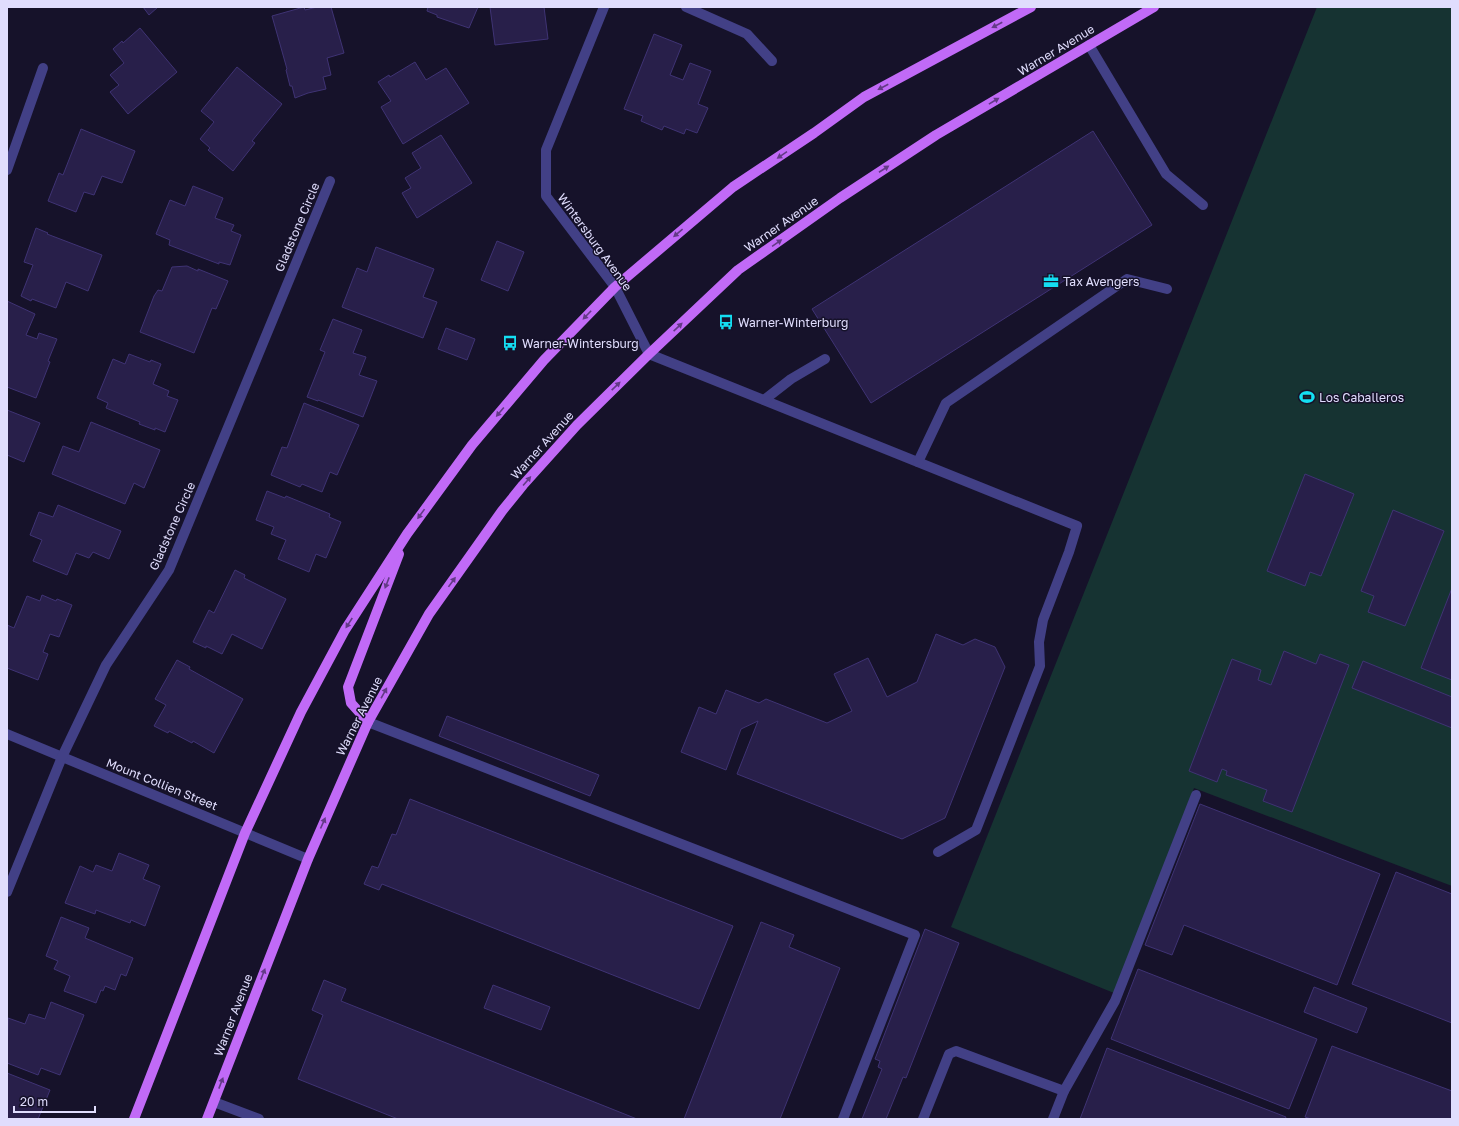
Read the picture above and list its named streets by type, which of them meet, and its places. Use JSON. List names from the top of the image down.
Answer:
{
  "streets": {
    "main road": ["Warner Avenue"],
    "street": ["Gladstone Circle", "Wintersburg Avenue", "Mount Collien Street"]
  },
  "crossings": [
    ["Warner Avenue", "Wintersburg Avenue"],
    ["Warner Avenue", "Mount Collien Street"],
    ["Gladstone Circle", "Mount Collien Street"]
  ],
  "places": {
    "office": ["Tax Avengers"],
    "bus stop": ["Warner-Winterburg", "Warner-Wintersburg"],
    "sports": ["Los Caballeros"]
  },
  "scale_bar": "20 m"
}
